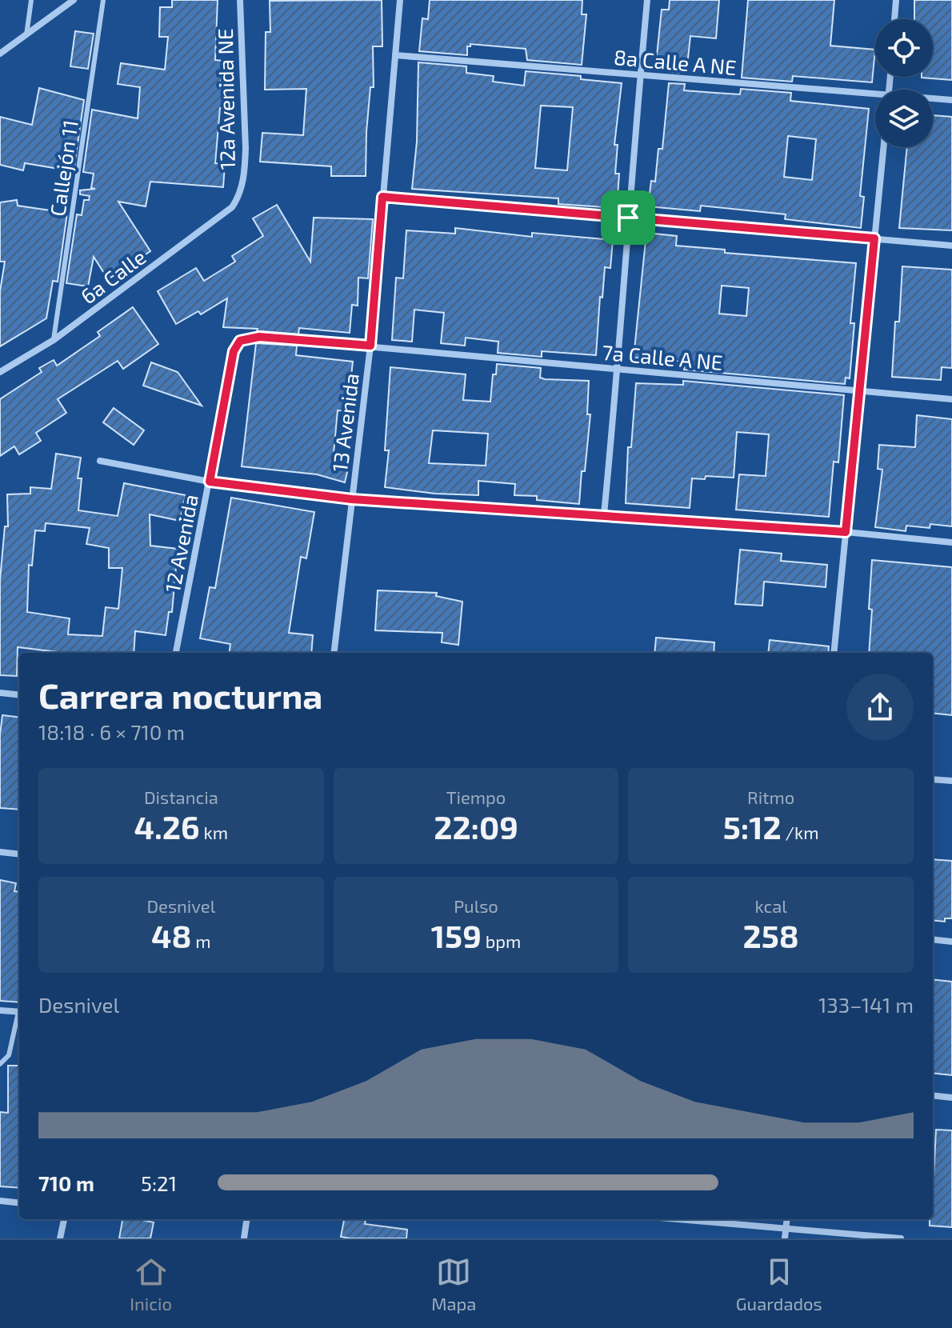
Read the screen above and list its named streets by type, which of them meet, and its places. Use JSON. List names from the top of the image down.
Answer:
{
  "streets": {
    "street": [
      "8a Calle A NE",
      "12a Avenida NE",
      "6a Calle",
      "7a Calle A NE",
      "13 Avenida",
      "12 Avenida"
    ],
    "lane": ["Callejón 11"]
  },
  "crossings": [
    ["8a Calle A NE", "13 Avenida"],
    ["12a Avenida NE", "6a Calle"],
    ["Callejón 11", "6a Calle"],
    ["7a Calle A NE", "13 Avenida"],
    ["7a Calle A NE", "12 Avenida"],
    ["13 Avenida", "12 Avenida"]
  ],
  "page": {
    "heading": ["Carrera nocturna", "18:18 · 6 × 710 m"],
    "stats": [
      ["Distancia", "4.26 km"],
      ["Tiempo", "22:09"],
      ["Ritmo", "5:12 /km"],
      ["Desnivel", "48 m"],
      ["Pulso", "159 bpm"],
      ["kcal", "258"]
    ],
    "chart": ["Desnivel", "133–141 m"],
    "list": [
      {
        "name": "710 m",
        "note": "5:21"
      }
    ],
    "tabs": ["Inicio", "Mapa", "Guardados"]
  }
}
